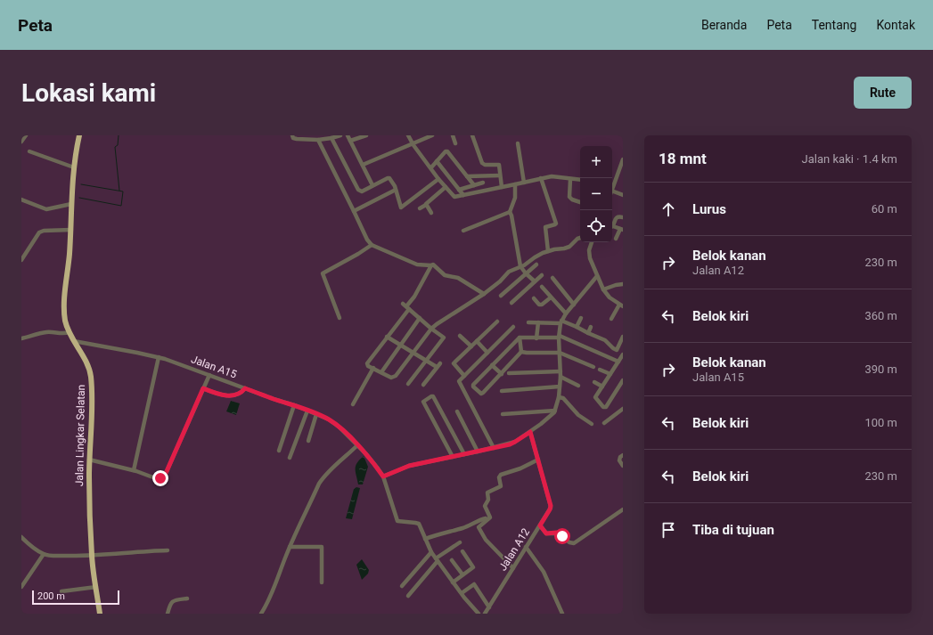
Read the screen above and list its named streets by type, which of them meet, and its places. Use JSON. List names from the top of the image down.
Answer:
{
  "streets": {
    "highway": ["Jalan Lingkar Selatan"],
    "street": ["Jalan A15", "Jalan A12"]
  },
  "crossings": [
    ["Jalan A15", "Jalan Lingkar Selatan"]
  ],
  "scale_bar": "200 m",
  "page": {
    "header": "Peta",
    "nav": [
      "Beranda",
      "Peta",
      "Tentang",
      "Kontak"
    ],
    "buttons": "Rute",
    "title": "Lokasi kami",
    "heading": ["18 mnt", "Jalan kaki · 1.4 km"],
    "map_buttons": ["+", "−"],
    "list": [
      ["Lurus", "60 m"],
      ["Belok kanan", "Jalan A12", "230 m"],
      ["Belok kiri", "360 m"],
      ["Belok kanan", "Jalan A15", "390 m"],
      ["Belok kiri", "100 m"],
      ["Belok kiri", "230 m"],
      "Tiba di tujuan"
    ],
    "scale": "200 m"
  }
}
